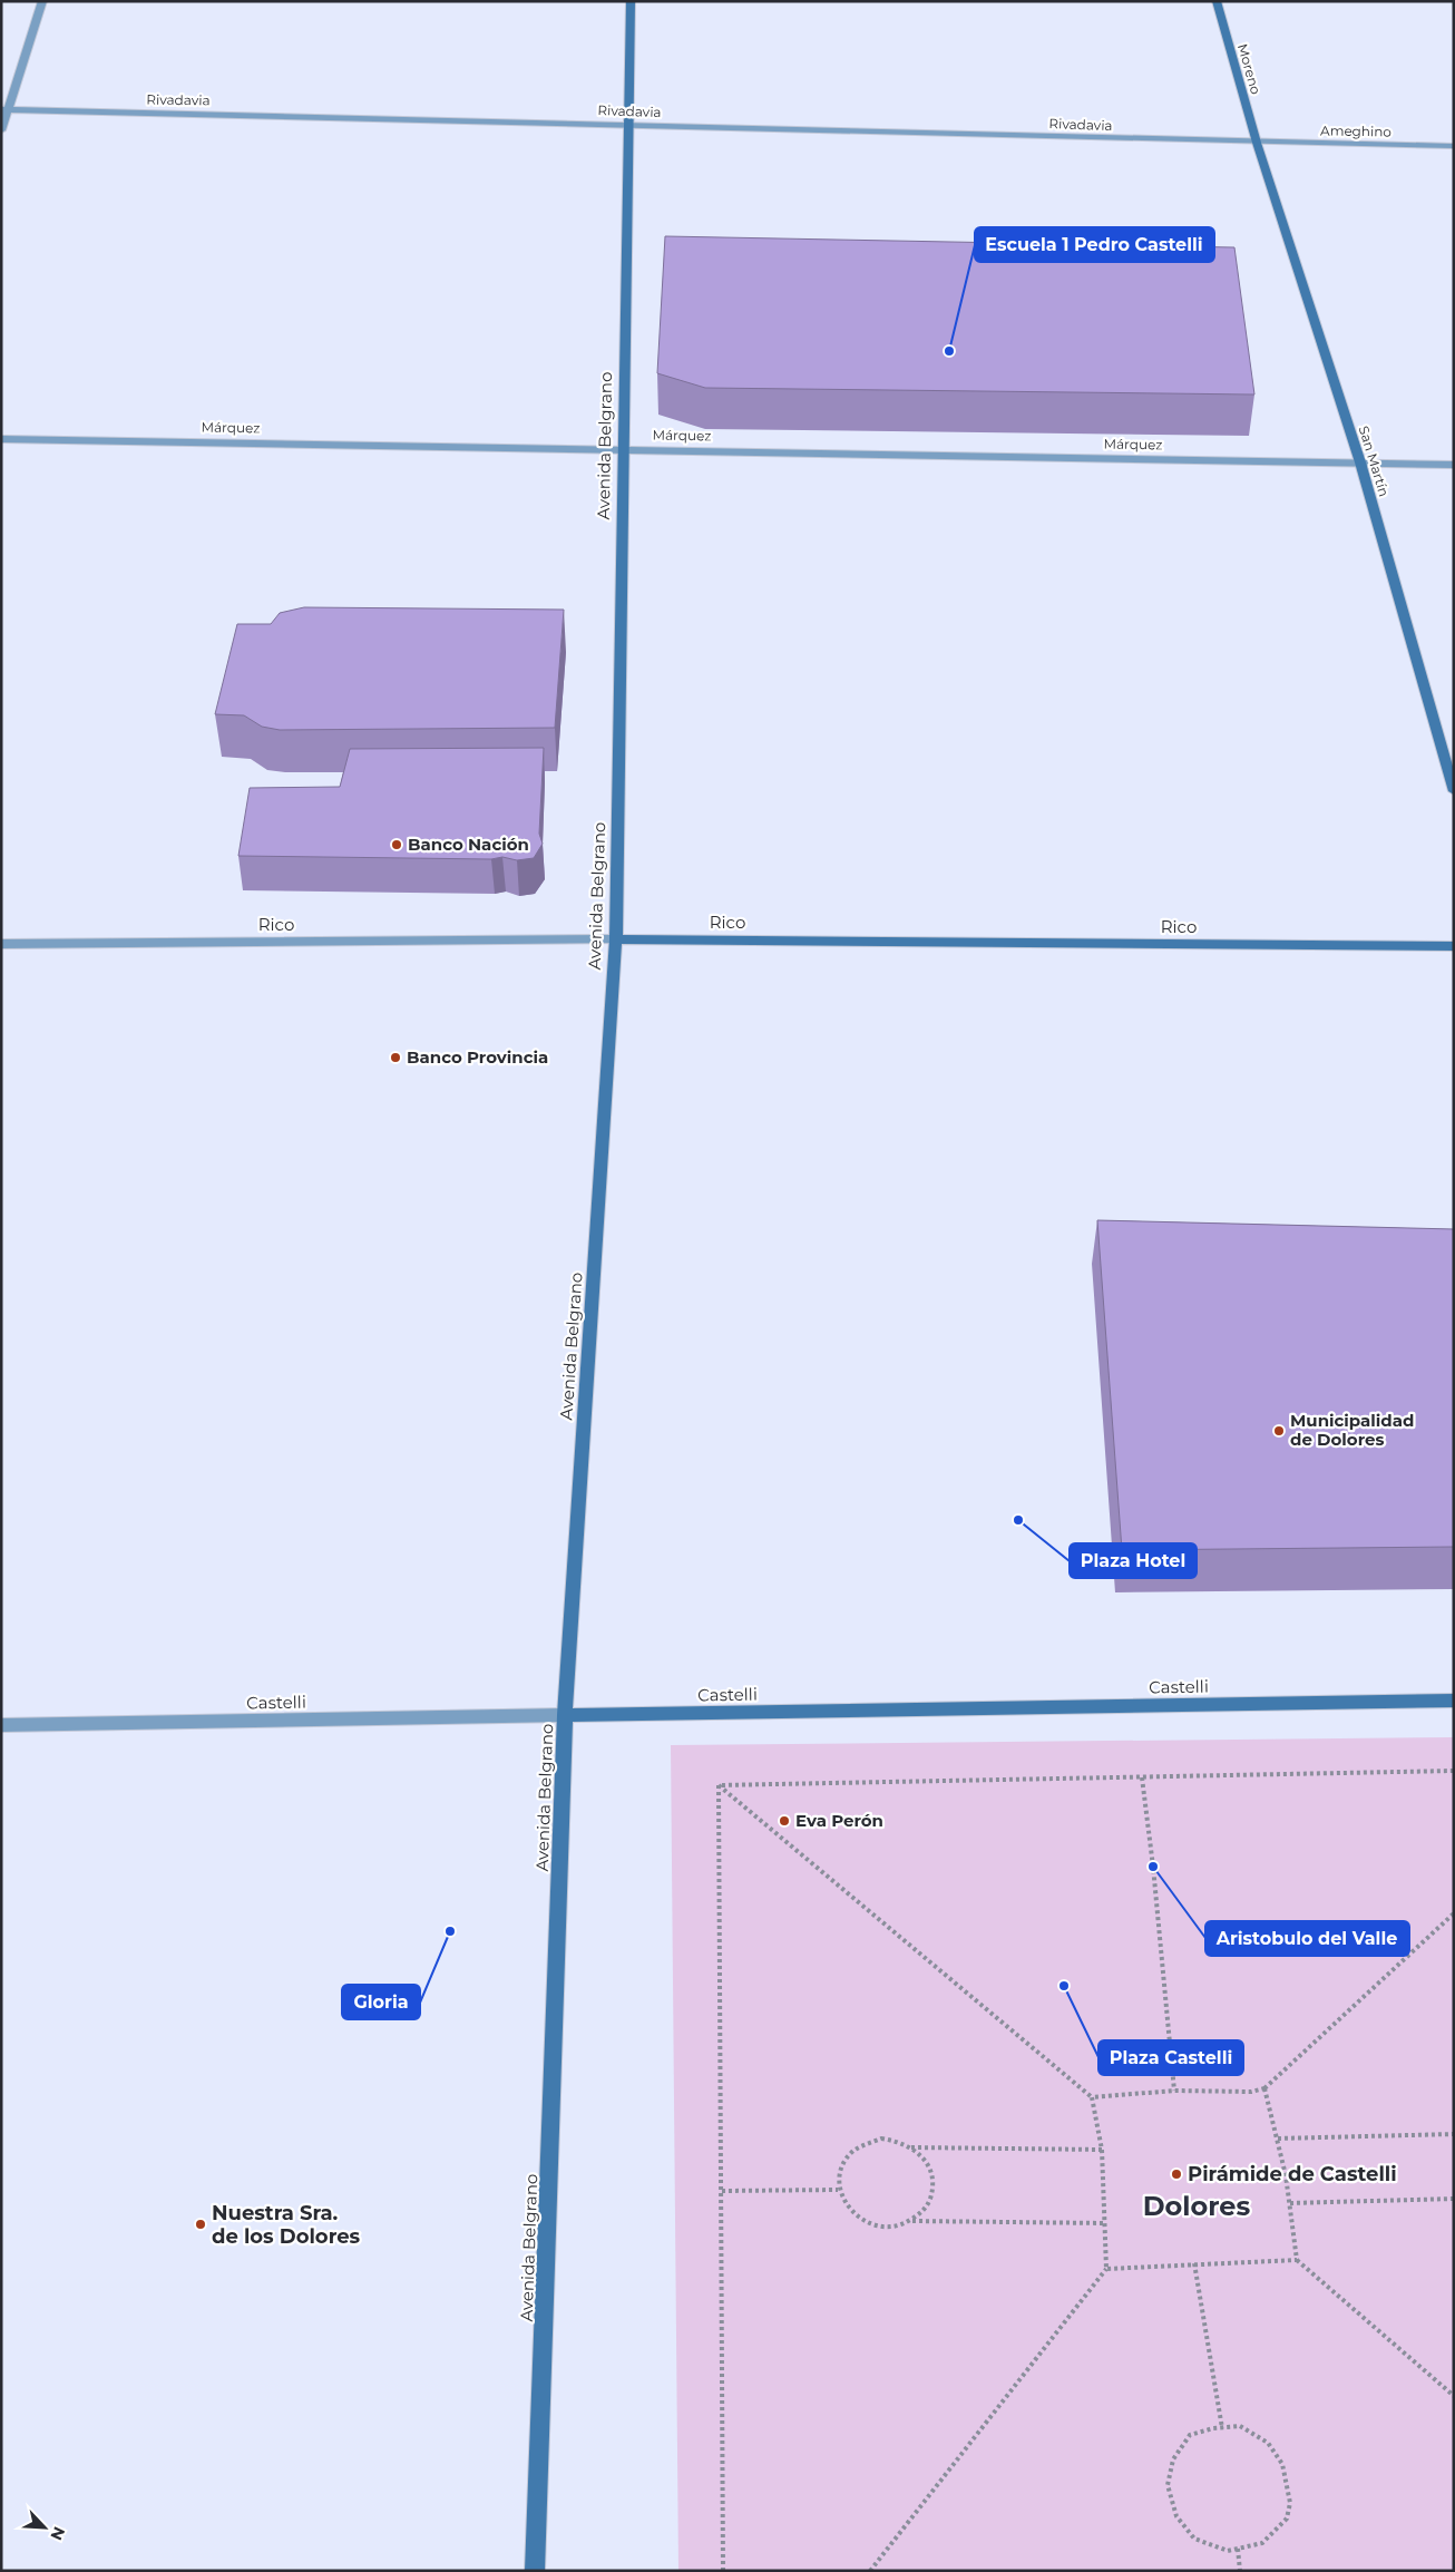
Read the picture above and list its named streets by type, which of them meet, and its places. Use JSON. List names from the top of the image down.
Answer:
{
  "streets": {
    "main road": [
      "Moreno",
      "Avenida Belgrano",
      "San Martín",
      "Rico",
      "Castelli"
    ],
    "street": ["Rivadavia", "Ameghino", "Márquez"]
  },
  "crossings": [
    ["Moreno", "Rivadavia"],
    ["Moreno", "Ameghino"],
    ["Moreno", "San Martín"],
    ["Rivadavia", "Ameghino"],
    ["Rivadavia", "Avenida Belgrano"],
    ["Rivadavia", "San Martín"],
    ["Ameghino", "San Martín"],
    ["Márquez", "Avenida Belgrano"],
    ["Márquez", "San Martín"],
    ["Avenida Belgrano", "Rico"],
    ["Avenida Belgrano", "Castelli"]
  ],
  "districts": ["Dolores"],
  "places": [
    "Escuela 1 Pedro Castelli",
    "Banco Nación",
    "Banco Provincia",
    "Municipalidad de Dolores",
    "Plaza Hotel",
    "Eva Perón",
    "Aristobulo del Valle",
    "Gloria",
    "Plaza Castelli",
    "Pirámide de Castelli",
    "Nuestra Sra. de los Dolores"
  ],
  "north": "bottom right"
}
